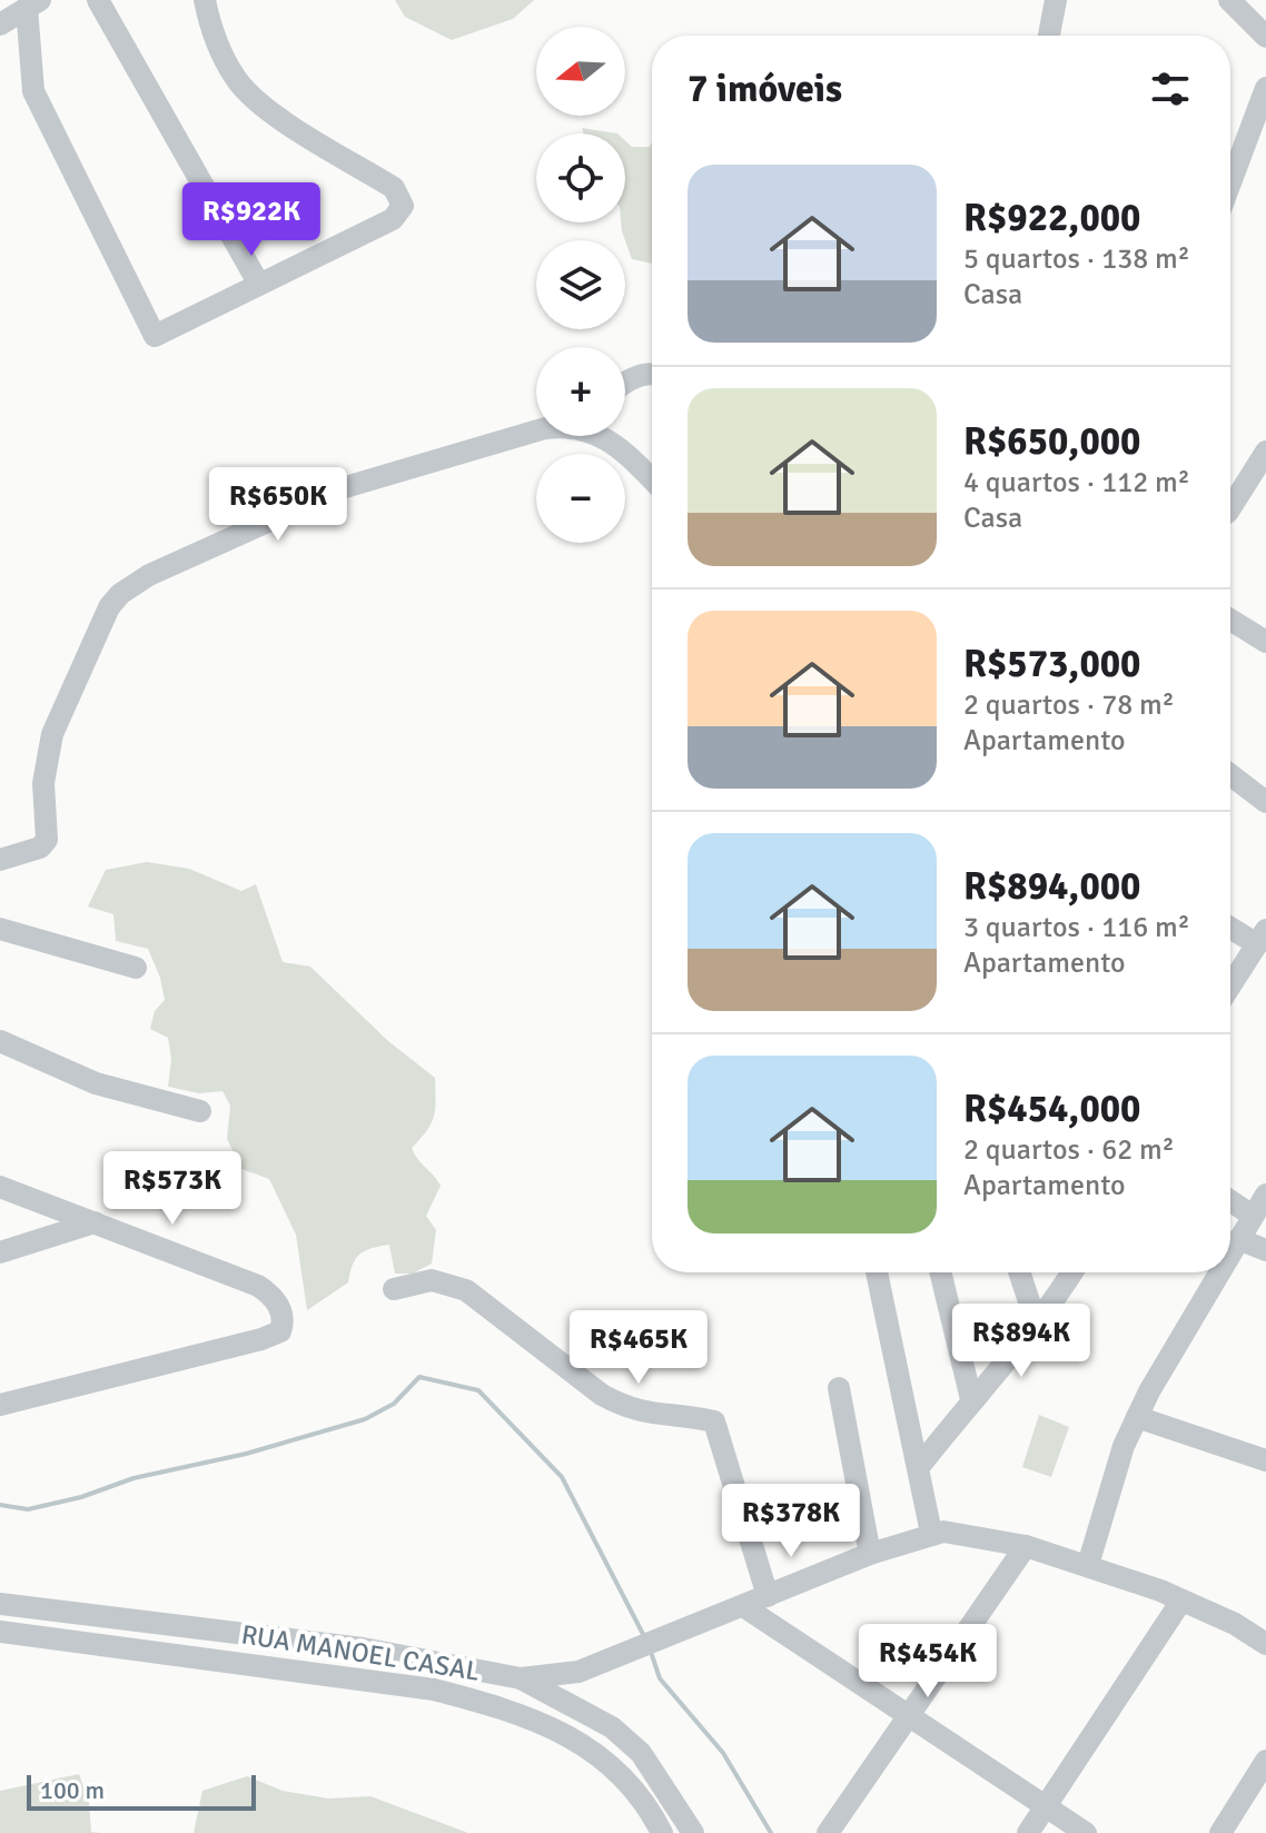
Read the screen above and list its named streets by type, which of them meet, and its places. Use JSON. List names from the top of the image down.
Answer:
{
  "streets": {
    "street": ["RUA MANOEL CASAL"]
  },
  "scale_bar": "100 m",
  "north": "left",
  "page": {
    "map_buttons": ["+", "−"],
    "heading": "7 imóveis",
    "list": [
      {
        "name": "R$922,000",
        "note": "5 quartos · 138 m² · Casa"
      },
      {
        "name": "R$650,000",
        "note": "4 quartos · 112 m² · Casa"
      },
      {
        "name": "R$573,000",
        "note": "2 quartos · 78 m² · Apartamento"
      },
      {
        "name": "R$894,000",
        "note": "3 quartos · 116 m² · Apartamento"
      },
      {
        "name": "R$454,000",
        "note": "2 quartos · 62 m² · Apartamento"
      }
    ],
    "price": [
      "R$922K",
      "R$650K",
      "R$573K",
      "R$894K",
      "R$465K",
      "R$378K",
      "R$454K"
    ],
    "scale": "100 m"
  }
}
